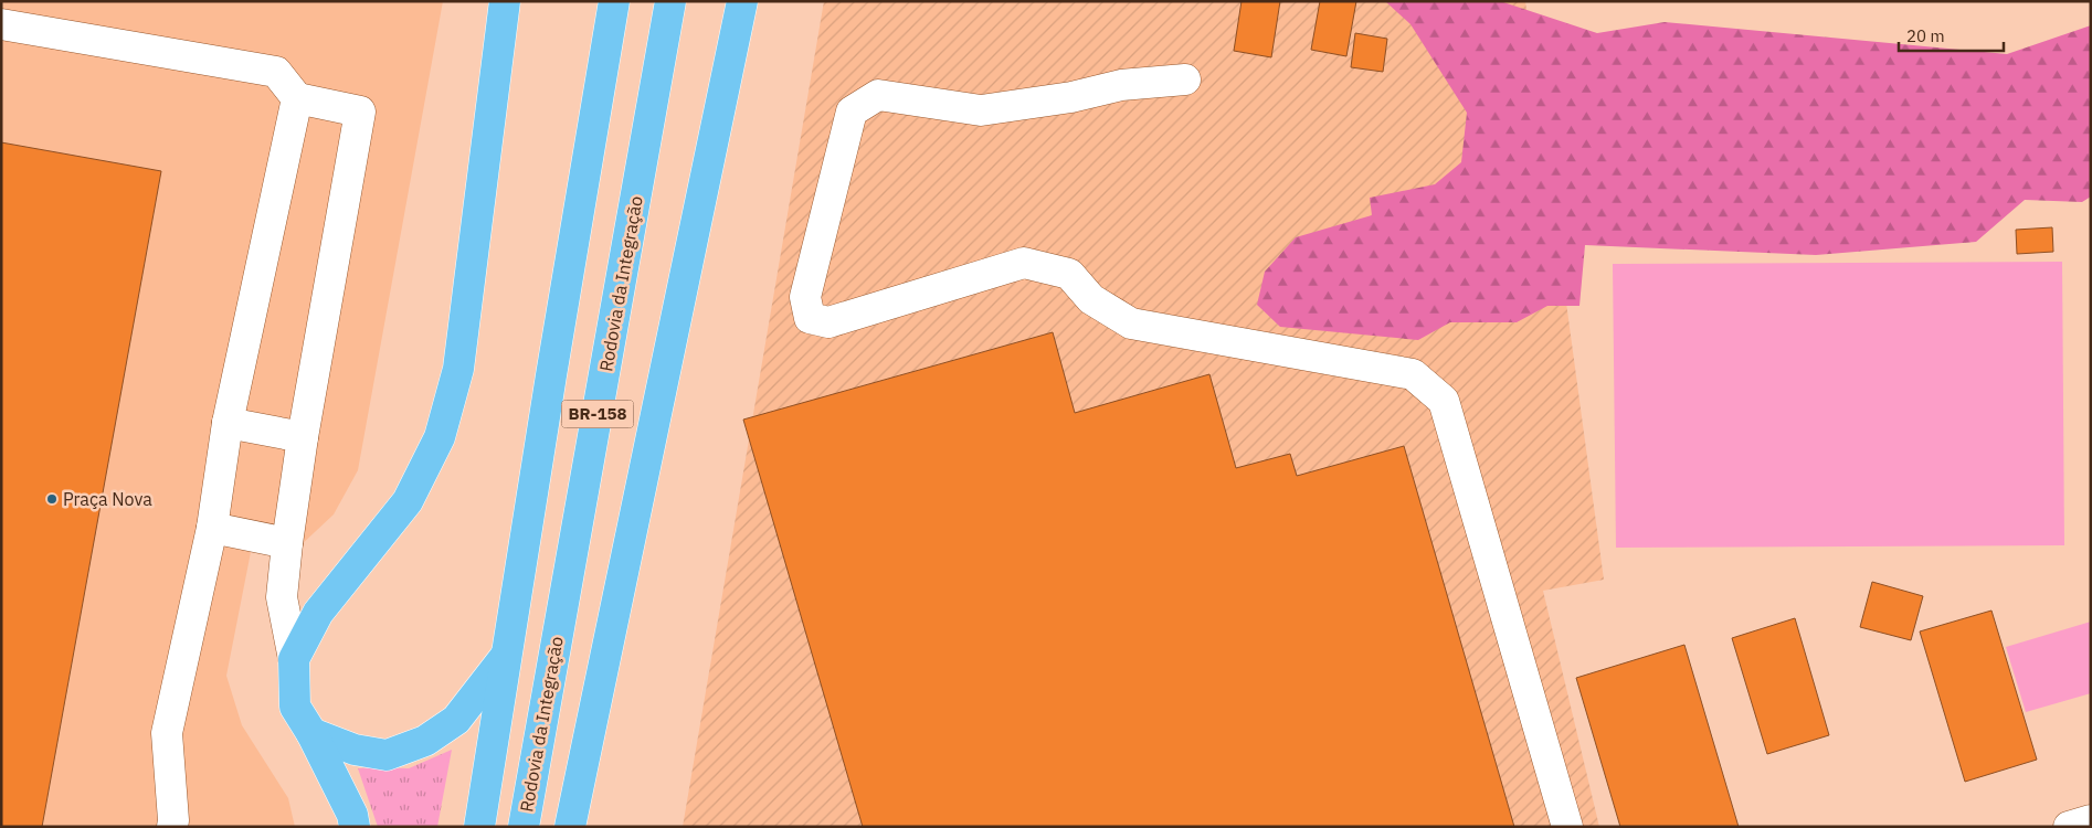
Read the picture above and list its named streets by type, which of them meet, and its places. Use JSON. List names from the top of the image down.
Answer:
{
  "streets": {
    "highway": ["Rodovia da Integração", "BR-158"]
  },
  "places": ["Praça Nova"],
  "scale_bar": "20 m"
}
